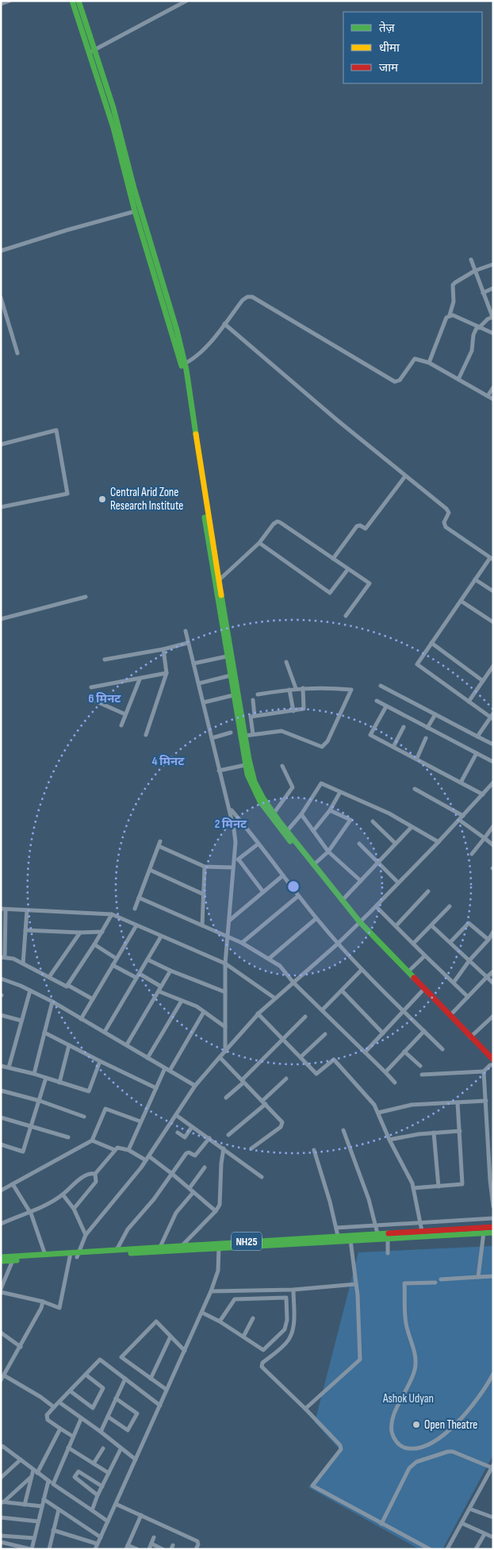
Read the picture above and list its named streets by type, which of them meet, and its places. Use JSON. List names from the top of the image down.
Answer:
{
  "streets": {
    "main road": ["NH25"]
  },
  "parks": ["Ashok Udyan"],
  "places": ["Central Arid Zone Research Institute", "Open Theatre"],
  "legend": ["तेज़", "धीमा", "जाम"],
  "rings": ["6 मिनट", "4 मिनट", "2 मिनट"]
}
